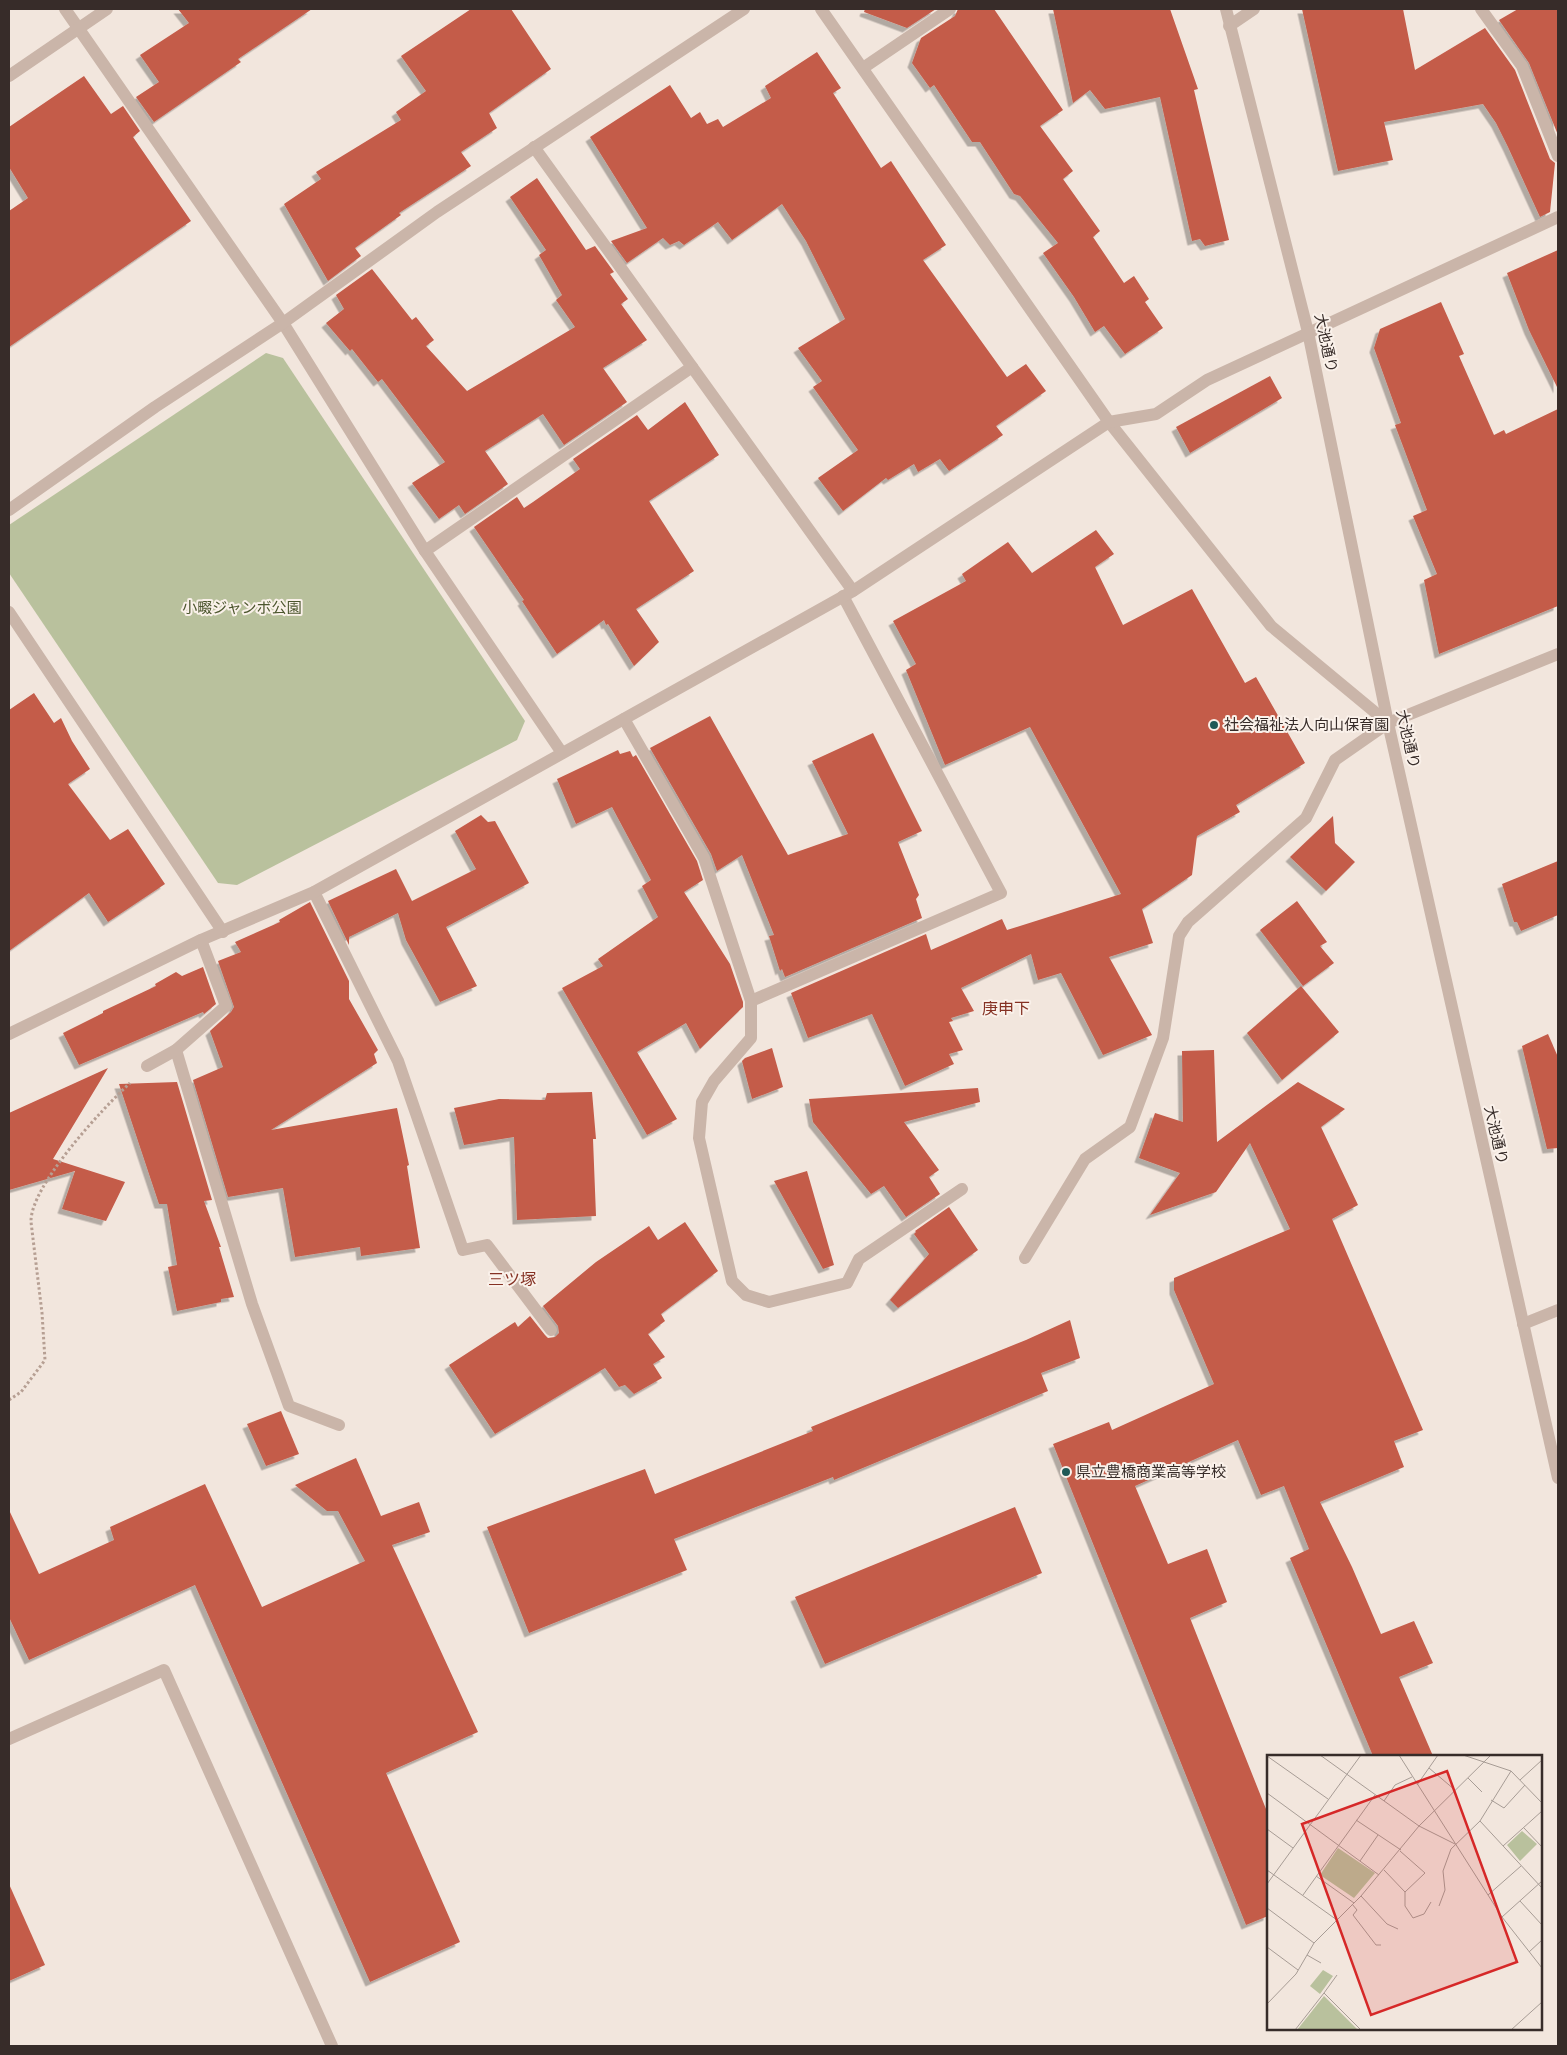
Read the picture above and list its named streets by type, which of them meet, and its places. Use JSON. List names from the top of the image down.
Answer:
{
  "streets": {
    "street": ["大池通り"]
  },
  "districts": ["庚申下", "三ツ塚"],
  "parks": ["小畷ジャンボ公園"],
  "places": ["社会福祉法人向山保育園", "県立豊橋商業高等学校"]
}
